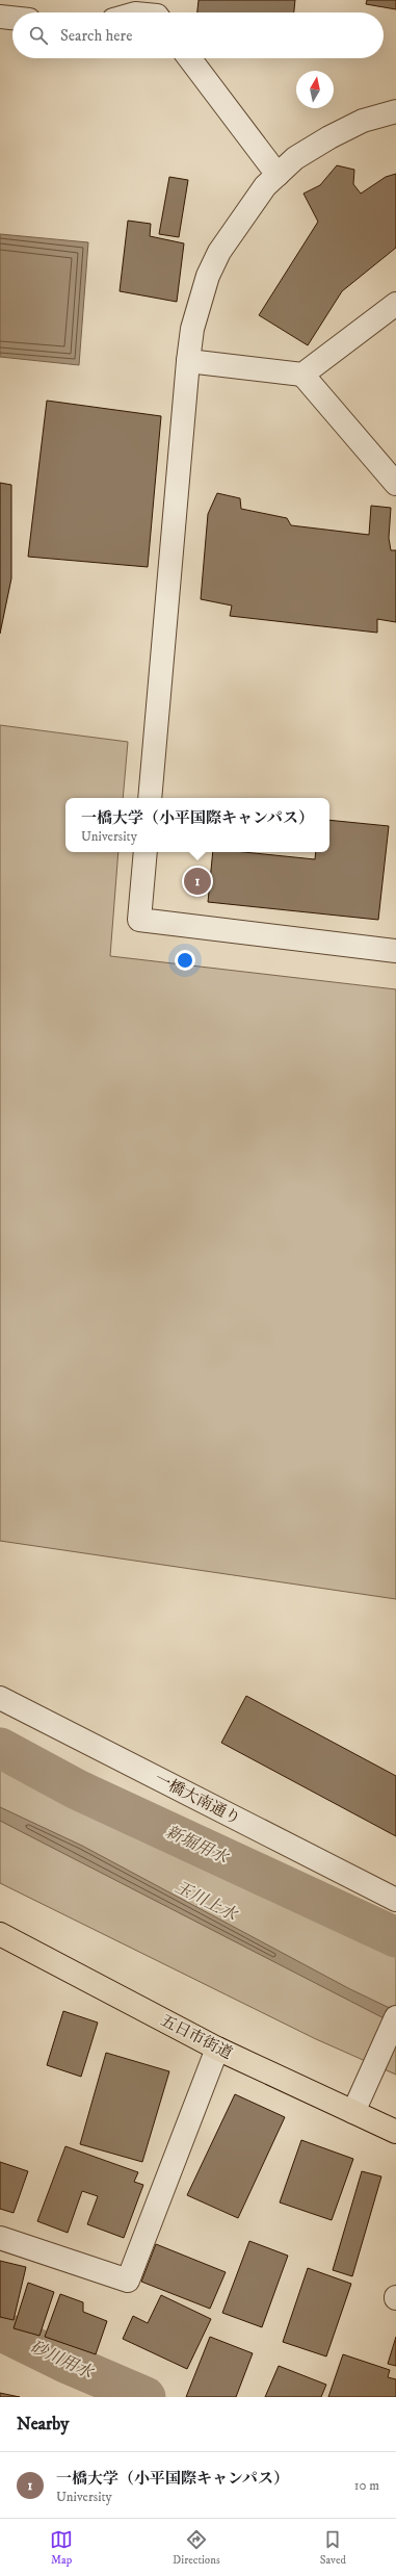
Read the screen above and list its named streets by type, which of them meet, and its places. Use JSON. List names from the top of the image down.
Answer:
{
  "streets": {
    "main road": ["五日市街道"],
    "street": ["一橋大南通り"]
  },
  "water": ["新堀用水", "玉川上水", "砂川用水"],
  "north": "top",
  "page": {
    "search": "Search here",
    "popup": ["一橋大学（小平国際キャンパス）", "University"],
    "pins": "1",
    "heading": "Nearby",
    "list": [
      {
        "mark": "1",
        "name": "一橋大学（小平国際キャンパス）",
        "note": "University",
        "value": "10 m"
      }
    ],
    "nav": ["Map", "Directions", "Saved"]
  }
}
